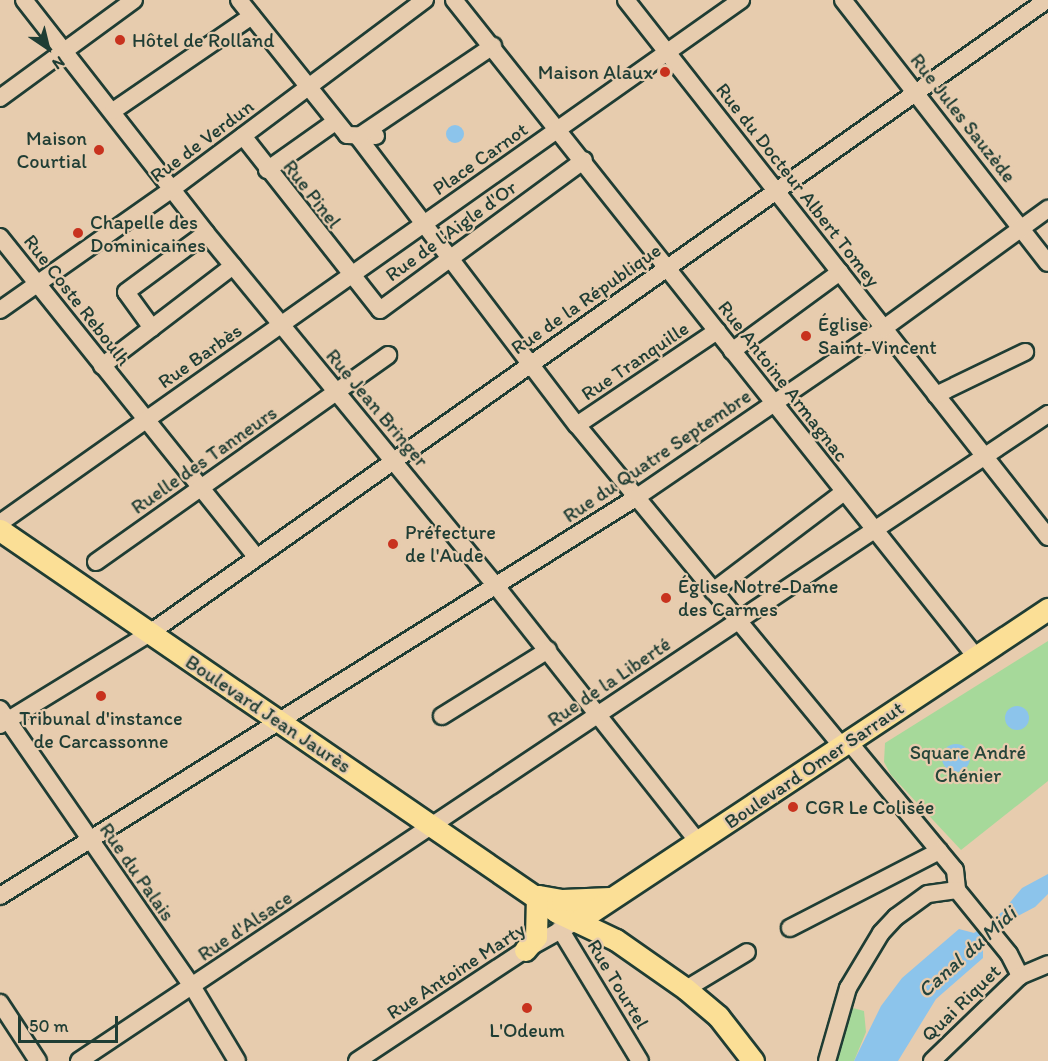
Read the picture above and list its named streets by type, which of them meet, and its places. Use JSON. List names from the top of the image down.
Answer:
{
  "streets": {
    "main road": ["Boulevard Jean Jaurès", "Boulevard Omer Sarraut"],
    "street": [
      "Rue Jules Sauzède",
      "Rue de Verdun",
      "Place Carnot",
      "Rue du Docteur Albert Tomey",
      "Rue Pinel",
      "Rue de l'Aigle d'Or",
      "Rue de la République",
      "Rue Coste Reboulh",
      "Rue Barbès",
      "Rue Tranquille",
      "Rue Antoine Armagnac",
      "Rue Jean Bringer",
      "Rue du Quatre Septembre",
      "Ruelle des Tanneurs",
      "Rue de la Liberté",
      "Rue du Palais",
      "Rue d'Alsace",
      "Rue Antoine Marty",
      "Rue Tourtel",
      "Quai Riquet"
    ]
  },
  "crossings": [
    ["Rue Jules Sauzède", "Rue de la République"],
    ["Rue Jules Sauzède", "Rue du Quatre Septembre"],
    ["Rue de Verdun", "Place Carnot"],
    ["Rue de Verdun", "Rue Pinel"],
    ["Rue de Verdun", "Rue Coste Reboulh"],
    ["Rue de Verdun", "Rue Jean Bringer"],
    ["Place Carnot", "Rue Barbès"],
    ["Place Carnot", "Rue Antoine Armagnac"],
    ["Rue du Docteur Albert Tomey", "Rue de la République"],
    ["Rue du Docteur Albert Tomey", "Rue du Quatre Septembre"],
    ["Rue du Docteur Albert Tomey", "Rue de la Liberté"],
    ["Rue Pinel", "Rue de l'Aigle d'Or"],
    ["Rue Pinel", "Rue Barbès"],
    ["Rue de l'Aigle d'Or", "Rue Barbès"],
    ["Rue de l'Aigle d'Or", "Rue Antoine Armagnac"],
    ["Rue de la République", "Rue Coste Reboulh"],
    ["Rue de la République", "Rue Antoine Armagnac"],
    ["Rue de la République", "Rue Jean Bringer"],
    ["Rue de la République", "Boulevard Jean Jaurès"],
    ["Rue de la République", "Rue du Palais"],
    ["Rue Coste Reboulh", "Rue Barbès"],
    ["Rue Coste Reboulh", "Ruelle des Tanneurs"],
    ["Rue Barbès", "Rue Jean Bringer"],
    ["Rue Tranquille", "Rue Antoine Armagnac"],
    ["Rue Antoine Armagnac", "Rue du Quatre Septembre"],
    ["Rue Antoine Armagnac", "Rue de la Liberté"],
    ["Rue Antoine Armagnac", "Boulevard Omer Sarraut"],
    ["Rue Jean Bringer", "Rue du Quatre Septembre"],
    ["Rue Jean Bringer", "Ruelle des Tanneurs"],
    ["Rue Jean Bringer", "Rue de la Liberté"],
    ["Rue Jean Bringer", "Boulevard Omer Sarraut"],
    ["Rue du Quatre Septembre", "Boulevard Jean Jaurès"],
    ["Rue du Quatre Septembre", "Rue du Palais"],
    ["Rue de la Liberté", "Boulevard Jean Jaurès"],
    ["Rue de la Liberté", "Rue d'Alsace"],
    ["Boulevard Jean Jaurès", "Boulevard Omer Sarraut"],
    ["Boulevard Jean Jaurès", "Rue d'Alsace"],
    ["Boulevard Jean Jaurès", "Rue Antoine Marty"],
    ["Boulevard Jean Jaurès", "Rue Tourtel"],
    ["Boulevard Omer Sarraut", "Rue Antoine Marty"],
    ["Boulevard Omer Sarraut", "Rue Tourtel"],
    ["Rue du Palais", "Rue d'Alsace"],
    ["Rue Antoine Marty", "Rue Tourtel"]
  ],
  "water": ["Canal du Midi"],
  "parks": ["Square André Chénier"],
  "places": [
    "Hôtel de Rolland",
    "Maison Alaux",
    "Maison Courtial",
    "Chapelle des Dominicaines",
    "Église Saint-Vincent",
    "Préfecture de l'Aude",
    "Église Notre-Dame des Carmes",
    "Tribunal d'instance de Carcassonne",
    "CGR Le Colisée",
    "L'Odeum"
  ],
  "scale_bar": "50 m",
  "north": "bottom right"
}
